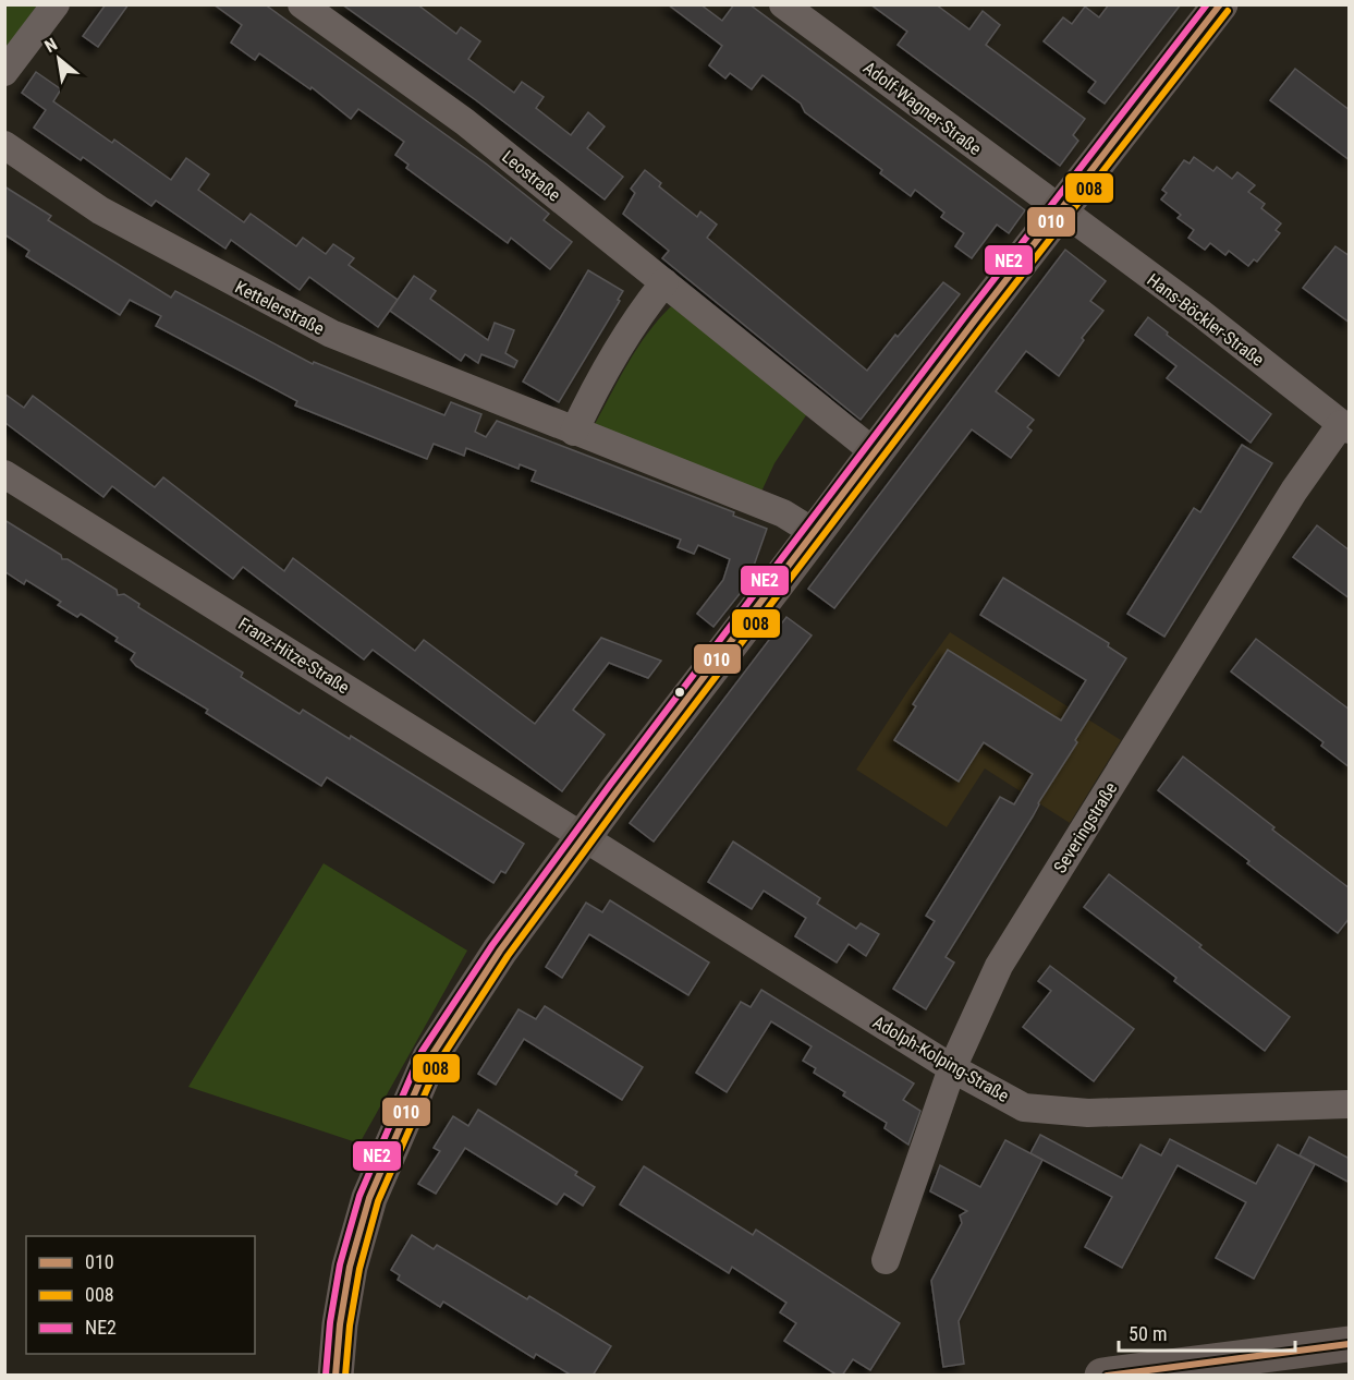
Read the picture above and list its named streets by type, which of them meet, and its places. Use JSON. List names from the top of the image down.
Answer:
{
  "streets": {
    "street": [
      "Adolf-Wagner-Straße",
      "Leostraße",
      "Kettelerstraße",
      "Hans-Böckler-Straße",
      "Franz-Hitze-Straße",
      "Severingstraße",
      "Adolph-Kolping-Straße"
    ]
  },
  "crossings": [
    ["Adolf-Wagner-Straße", "Hans-Böckler-Straße"],
    ["Hans-Böckler-Straße", "Severingstraße"],
    ["Franz-Hitze-Straße", "Adolph-Kolping-Straße"],
    ["Severingstraße", "Adolph-Kolping-Straße"]
  ],
  "lines": ["transit line 010", "transit line NE2", "transit line 008"],
  "legend": ["010", "008", "NE2"],
  "scale_bar": "50 m",
  "north": "top left"
}
